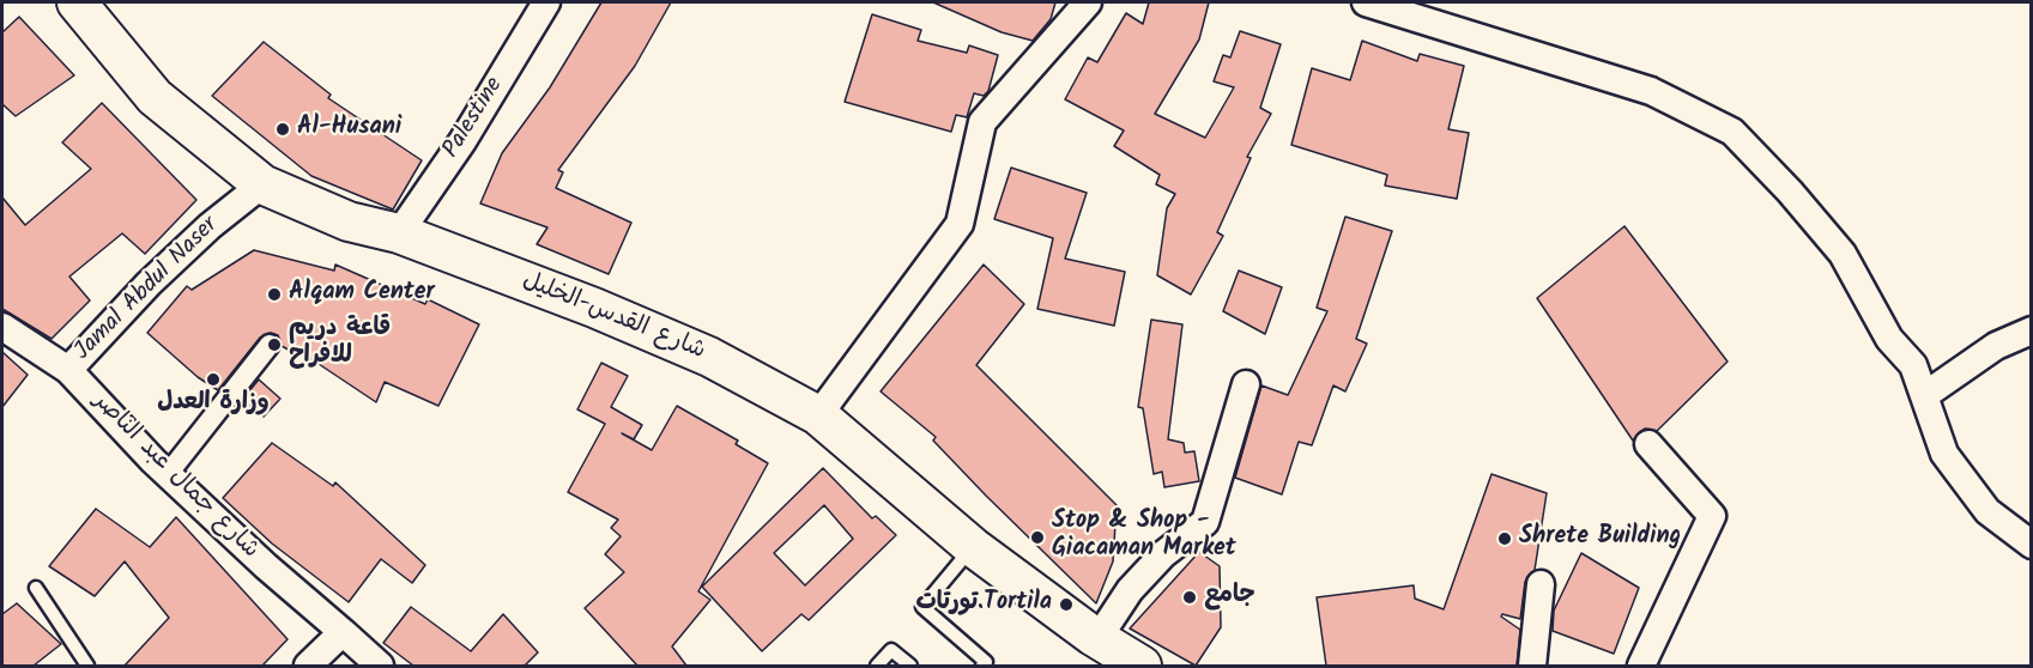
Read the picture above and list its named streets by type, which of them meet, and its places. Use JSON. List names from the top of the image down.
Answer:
{
  "streets": {
    "main road": ["شارع القدس-الخليل"],
    "street": ["Palestine", "Jamal Abdul Naser", "شارع جمال عبد الناصر"]
  },
  "crossings": [
    ["Palestine", "شارع القدس-الخليل"],
    ["Jamal Abdul Naser", "شارع القدس-الخليل"],
    ["Jamal Abdul Naser", "شارع جمال عبد الناصر"]
  ],
  "places": [
    "Al-Husani",
    "Alqam Center",
    "قاعة دريم للافراح",
    "وزارة العدل",
    "Stop & Shop - Giacaman Market",
    "Shrete Building",
    "جامع",
    "تورتات.Tortila"
  ]
}
